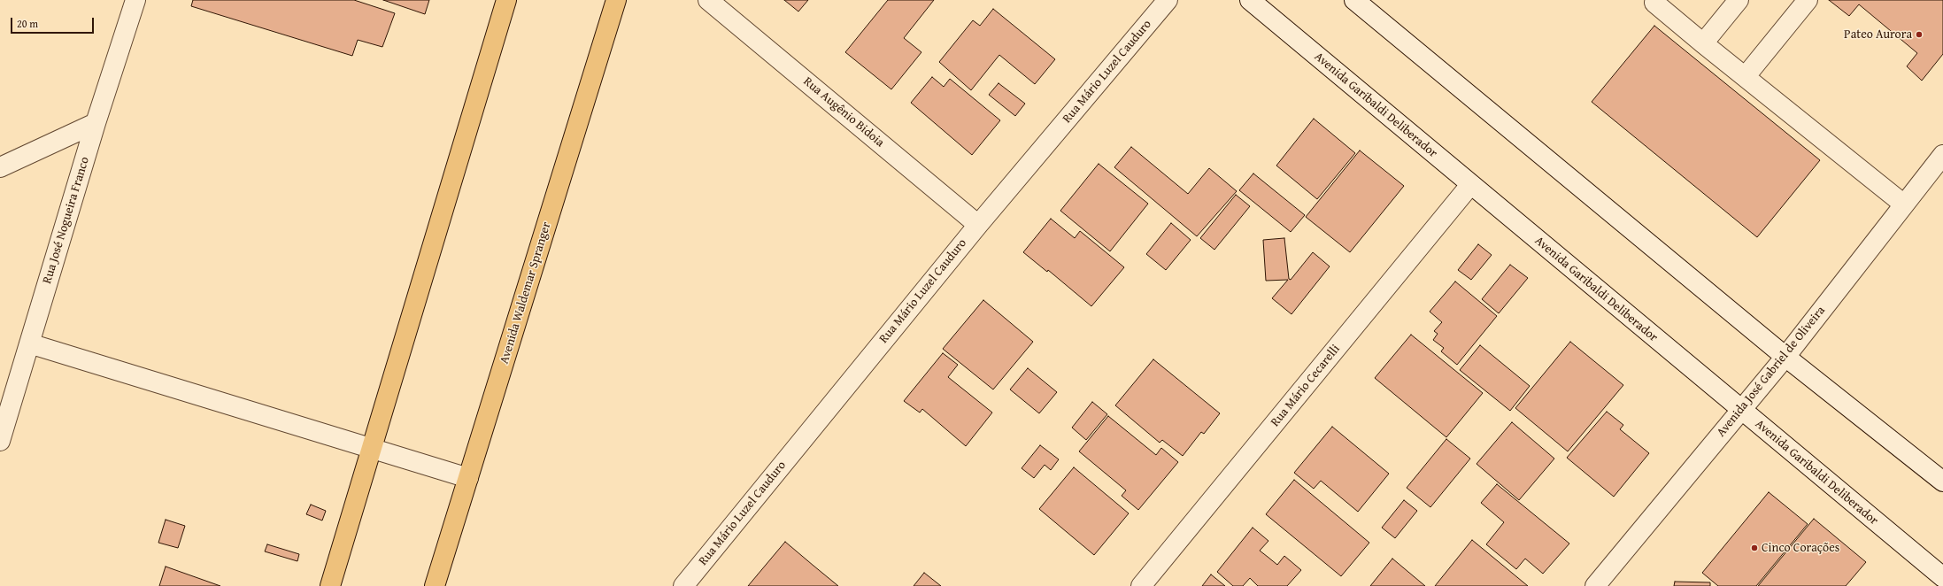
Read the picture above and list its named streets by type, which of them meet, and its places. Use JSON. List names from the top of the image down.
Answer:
{
  "streets": {
    "main road": ["Avenida Waldemar Spranger"],
    "street": [
      "Rua Mário Luzel Cauduro",
      "Avenida Garibaldi Deliberador",
      "Rua Augênio Bidoia",
      "Rua José Nogueira Franco",
      "Avenida José Gabriel de Oliveira",
      "Rua Mário Cecarelli"
    ]
  },
  "crossings": [
    ["Rua Mário Luzel Cauduro", "Rua Augênio Bidoia"],
    ["Avenida Garibaldi Deliberador", "Avenida José Gabriel de Oliveira"],
    ["Avenida Garibaldi Deliberador", "Rua Mário Cecarelli"]
  ],
  "places": ["Pateo Aurora", "Cinco Corações"],
  "scale_bar": "20 m"
}
